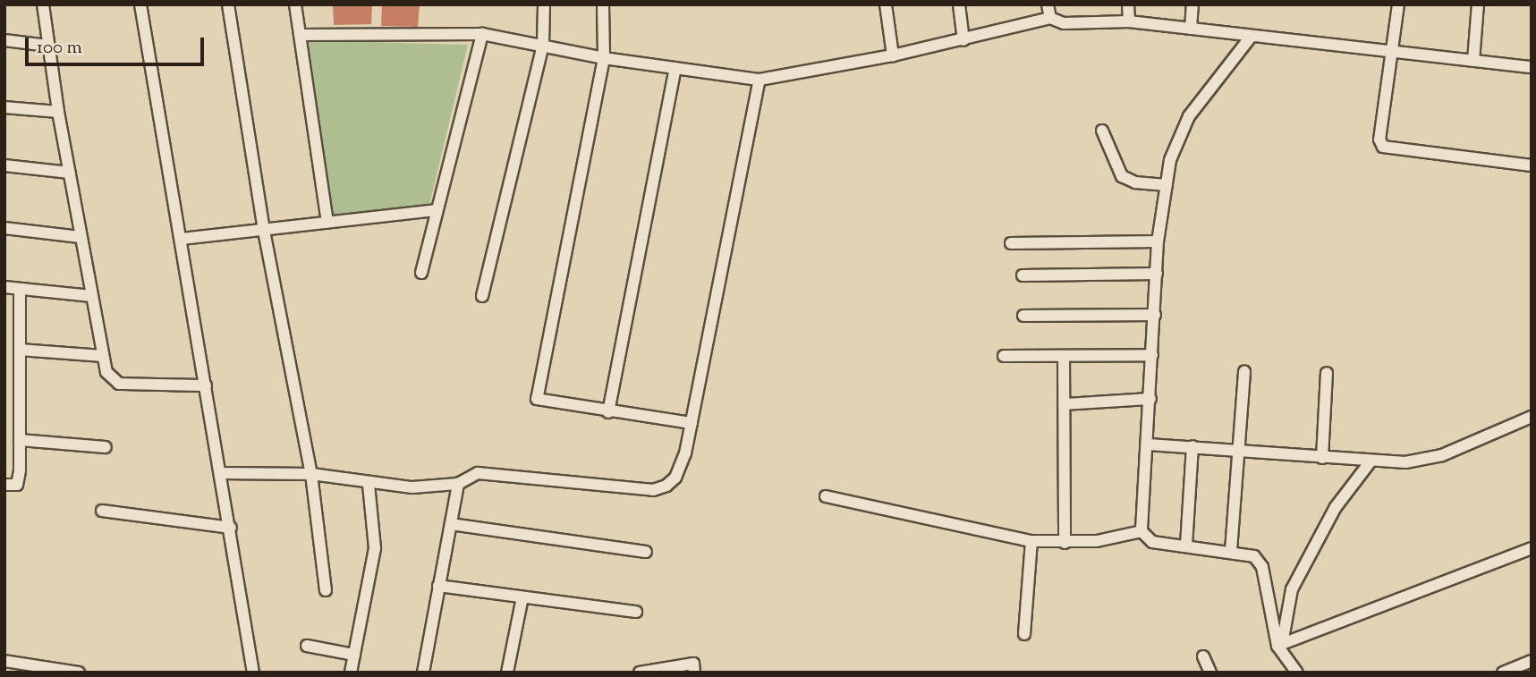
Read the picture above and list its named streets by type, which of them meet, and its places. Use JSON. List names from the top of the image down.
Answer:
{
  "scale_bar": "100 m"
}
